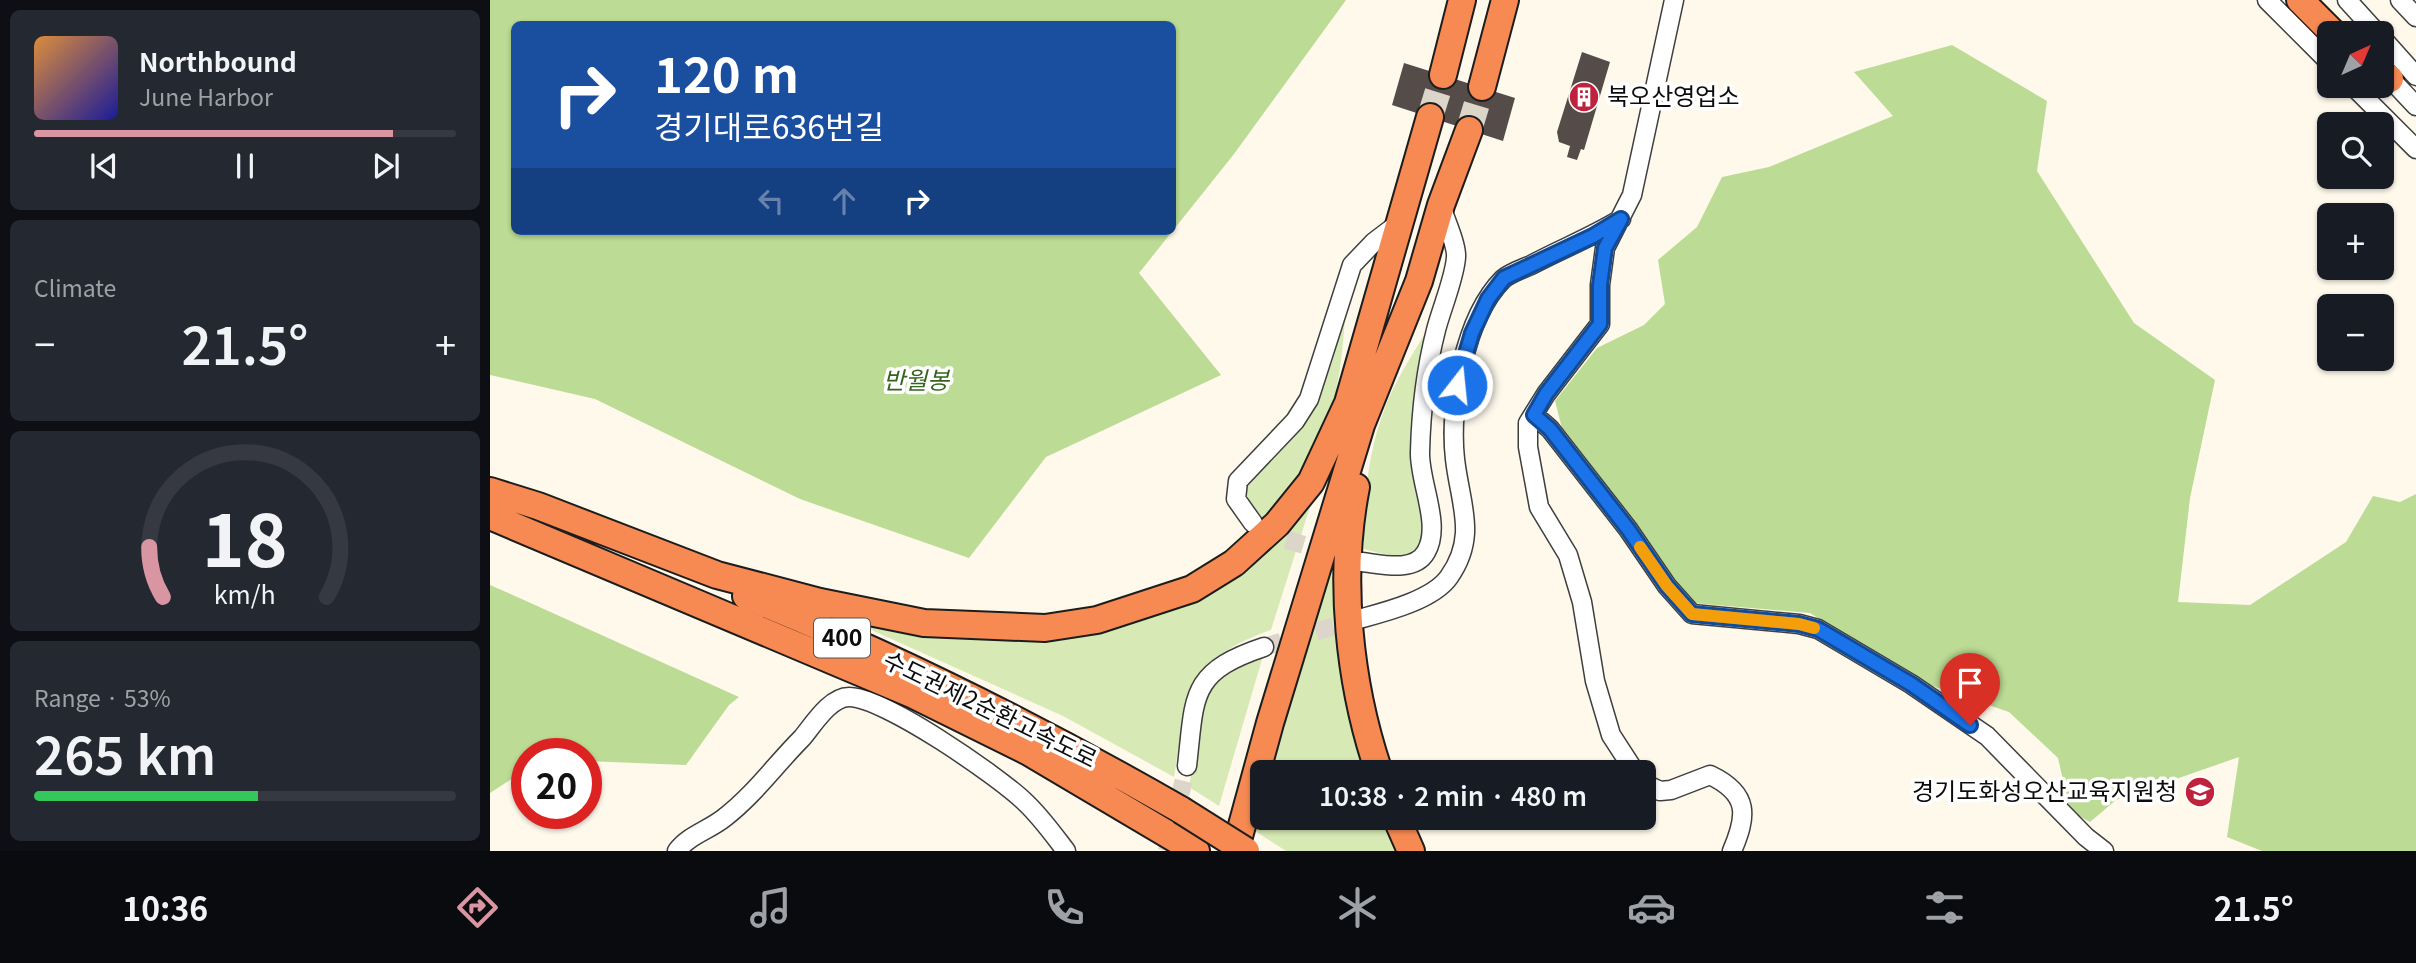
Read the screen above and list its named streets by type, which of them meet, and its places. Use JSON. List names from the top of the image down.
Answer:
{
  "streets": {
    "highway": ["400", "수도권제2순환고속도로"]
  },
  "parks": ["반월봉"],
  "places": {
    "building": ["북오산영업소"],
    "school or university": ["경기도화성오산교육지원청"]
  },
  "north": "top right",
  "page": {
    "map_buttons": ["+", "−"],
    "turn": ["120 m", "경기대로636번길"],
    "song": ["Northbound", "June Harbor"],
    "tile": [
      "Climate",
      ["Range · 53%", "265 km"]
    ],
    "heat": ["−", "21.5°", "+"],
    "limit": "20",
    "trip": "10:38 · 2 min · 480 m",
    "tabs": ["10:36", "21.5°"],
    "gauge": ["18", "km/h"]
  }
}
